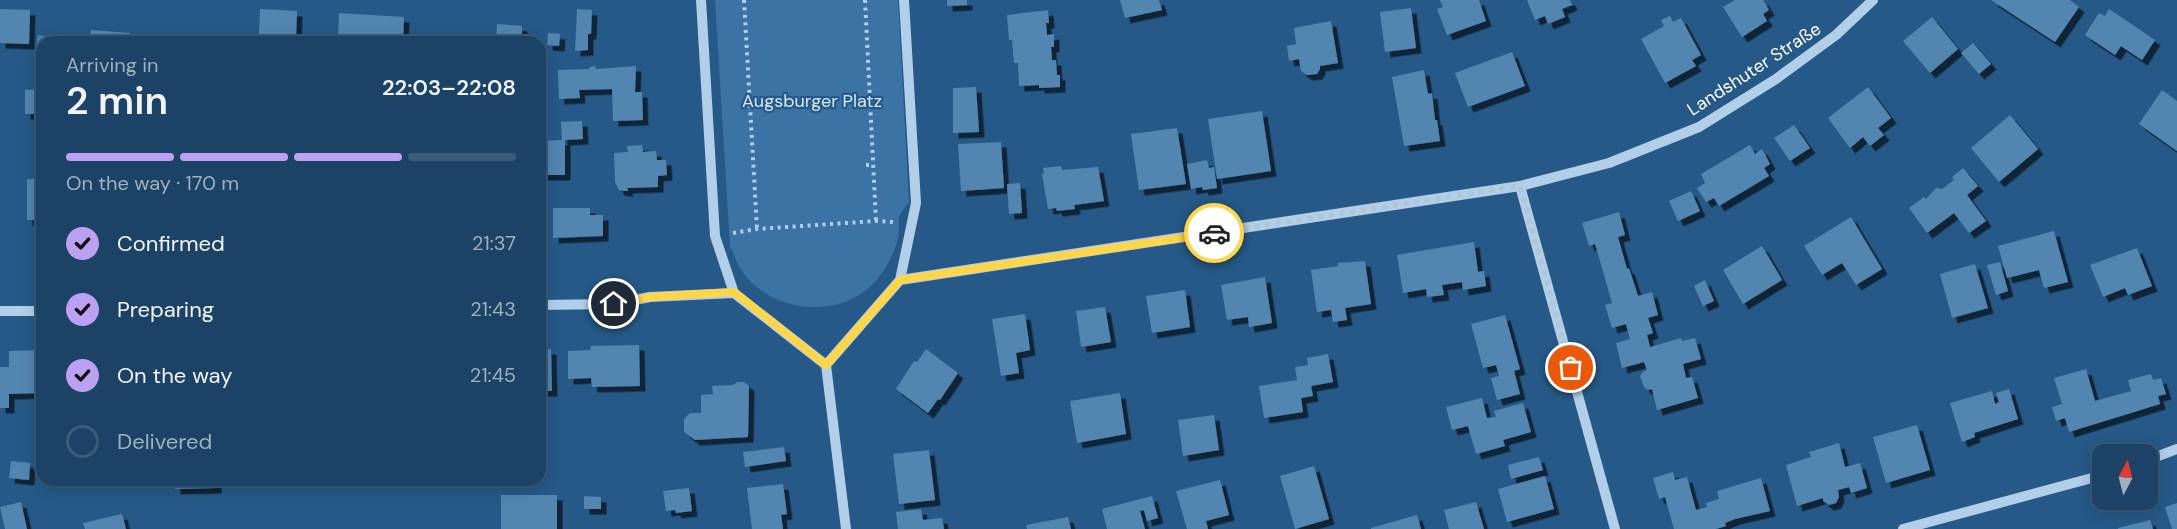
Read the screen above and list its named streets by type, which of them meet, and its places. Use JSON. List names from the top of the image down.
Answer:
{
  "streets": {
    "street": ["Landshuter Straße"]
  },
  "parks": ["Augsburger Platz"],
  "north": "top",
  "page": {
    "heading": ["2 min", "Arriving in", "22:03–22:08"],
    "bar": "On the way · 170 m",
    "list": [
      ["Confirmed", "21:37"],
      ["Preparing", "21:43"],
      ["On the way", "21:45"],
      "Delivered"
    ]
  }
}
